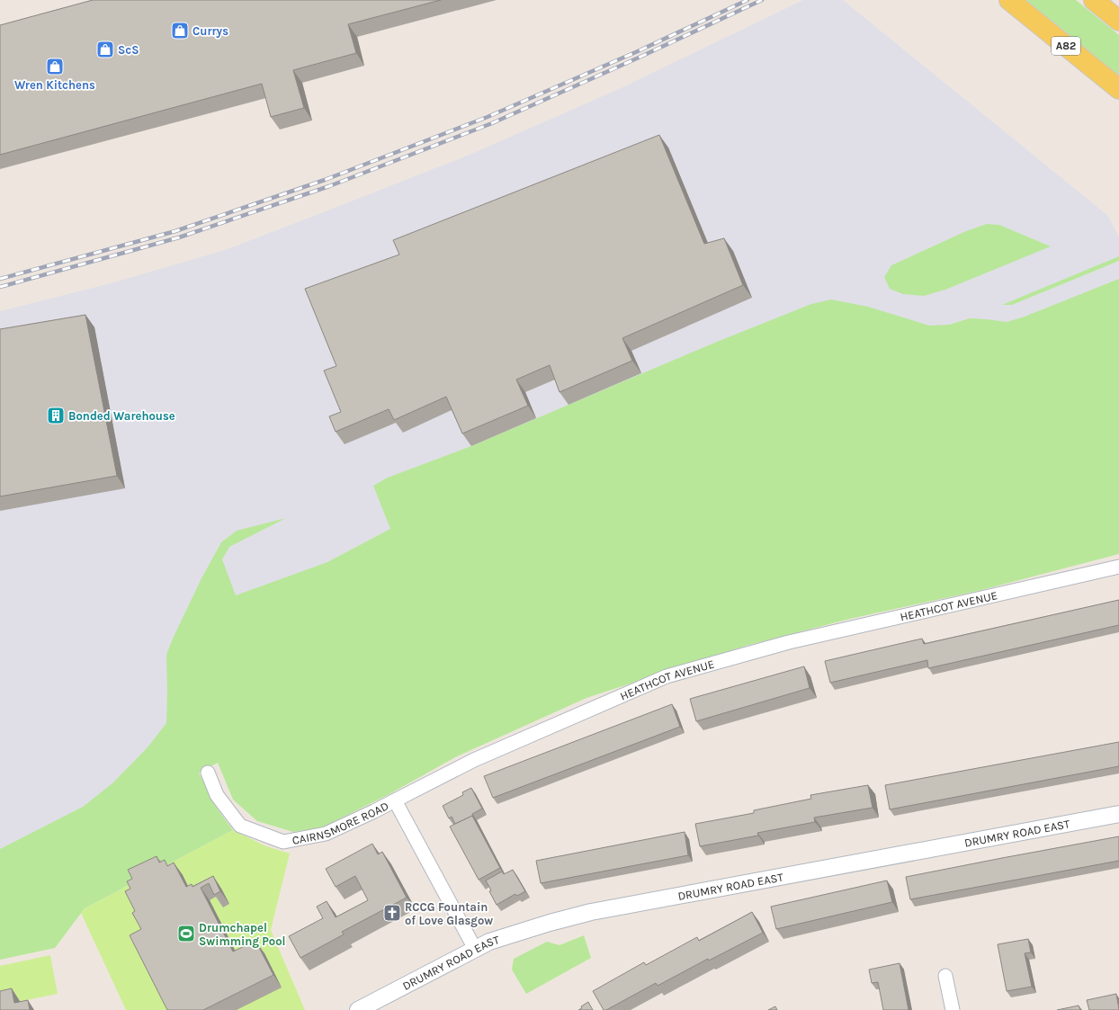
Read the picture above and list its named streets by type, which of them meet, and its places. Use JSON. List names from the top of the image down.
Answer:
{
  "streets": {
    "main road": ["A82"],
    "street": ["HEATHCOT AVENUE", "CAIRNSMORE ROAD", "DRUMRY ROAD EAST"]
  },
  "crossings": [
    ["HEATHCOT AVENUE", "CAIRNSMORE ROAD"]
  ],
  "places": {
    "shop": ["Currys", "ScS", "Wren Kitchens"],
    "building": ["Bonded Warehouse"],
    "church": ["RCCG Fountain of Love Glasgow"],
    "sports": ["Drumchapel Swimming Pool"]
  }
}
